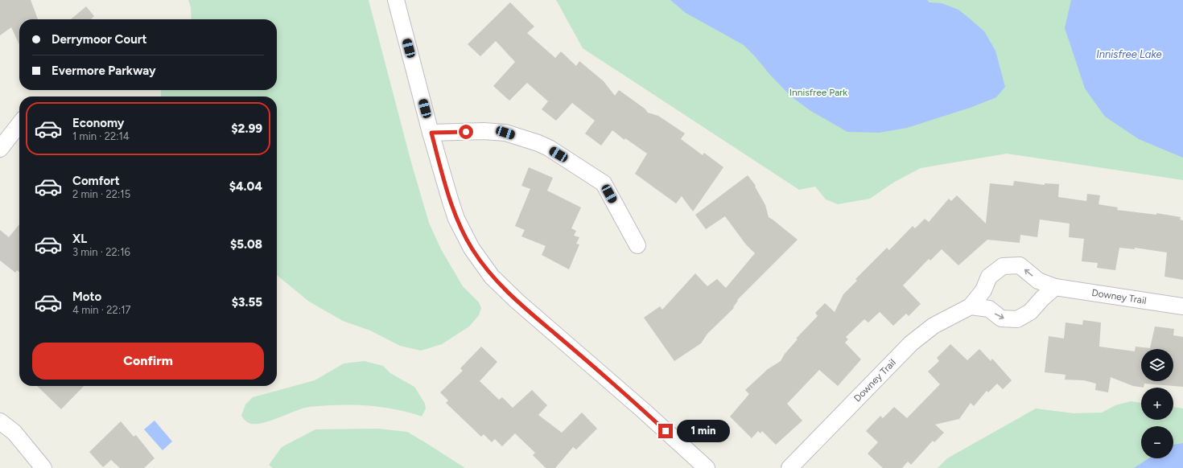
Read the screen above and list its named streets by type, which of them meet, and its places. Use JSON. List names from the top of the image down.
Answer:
{
  "streets": {
    "street": ["Downey Trail"]
  },
  "water": ["Innisfree Lake"],
  "parks": ["Innisfree Park"],
  "page": {
    "banner": ["Derrymoor Court", "Evermore Parkway"],
    "list": [
      {
        "name": "Economy",
        "note": "1 min · 22:14",
        "value": "$2.99"
      },
      {
        "name": "Comfort",
        "note": "2 min · 22:15",
        "value": "$4.04"
      },
      {
        "name": "XL",
        "note": "3 min · 22:16",
        "value": "$5.08"
      },
      {
        "name": "Moto",
        "note": "4 min · 22:17",
        "value": "$3.55"
      }
    ],
    "buttons": "Confirm",
    "map_buttons": ["+", "−"],
    "bubble": "1 min"
  }
}
